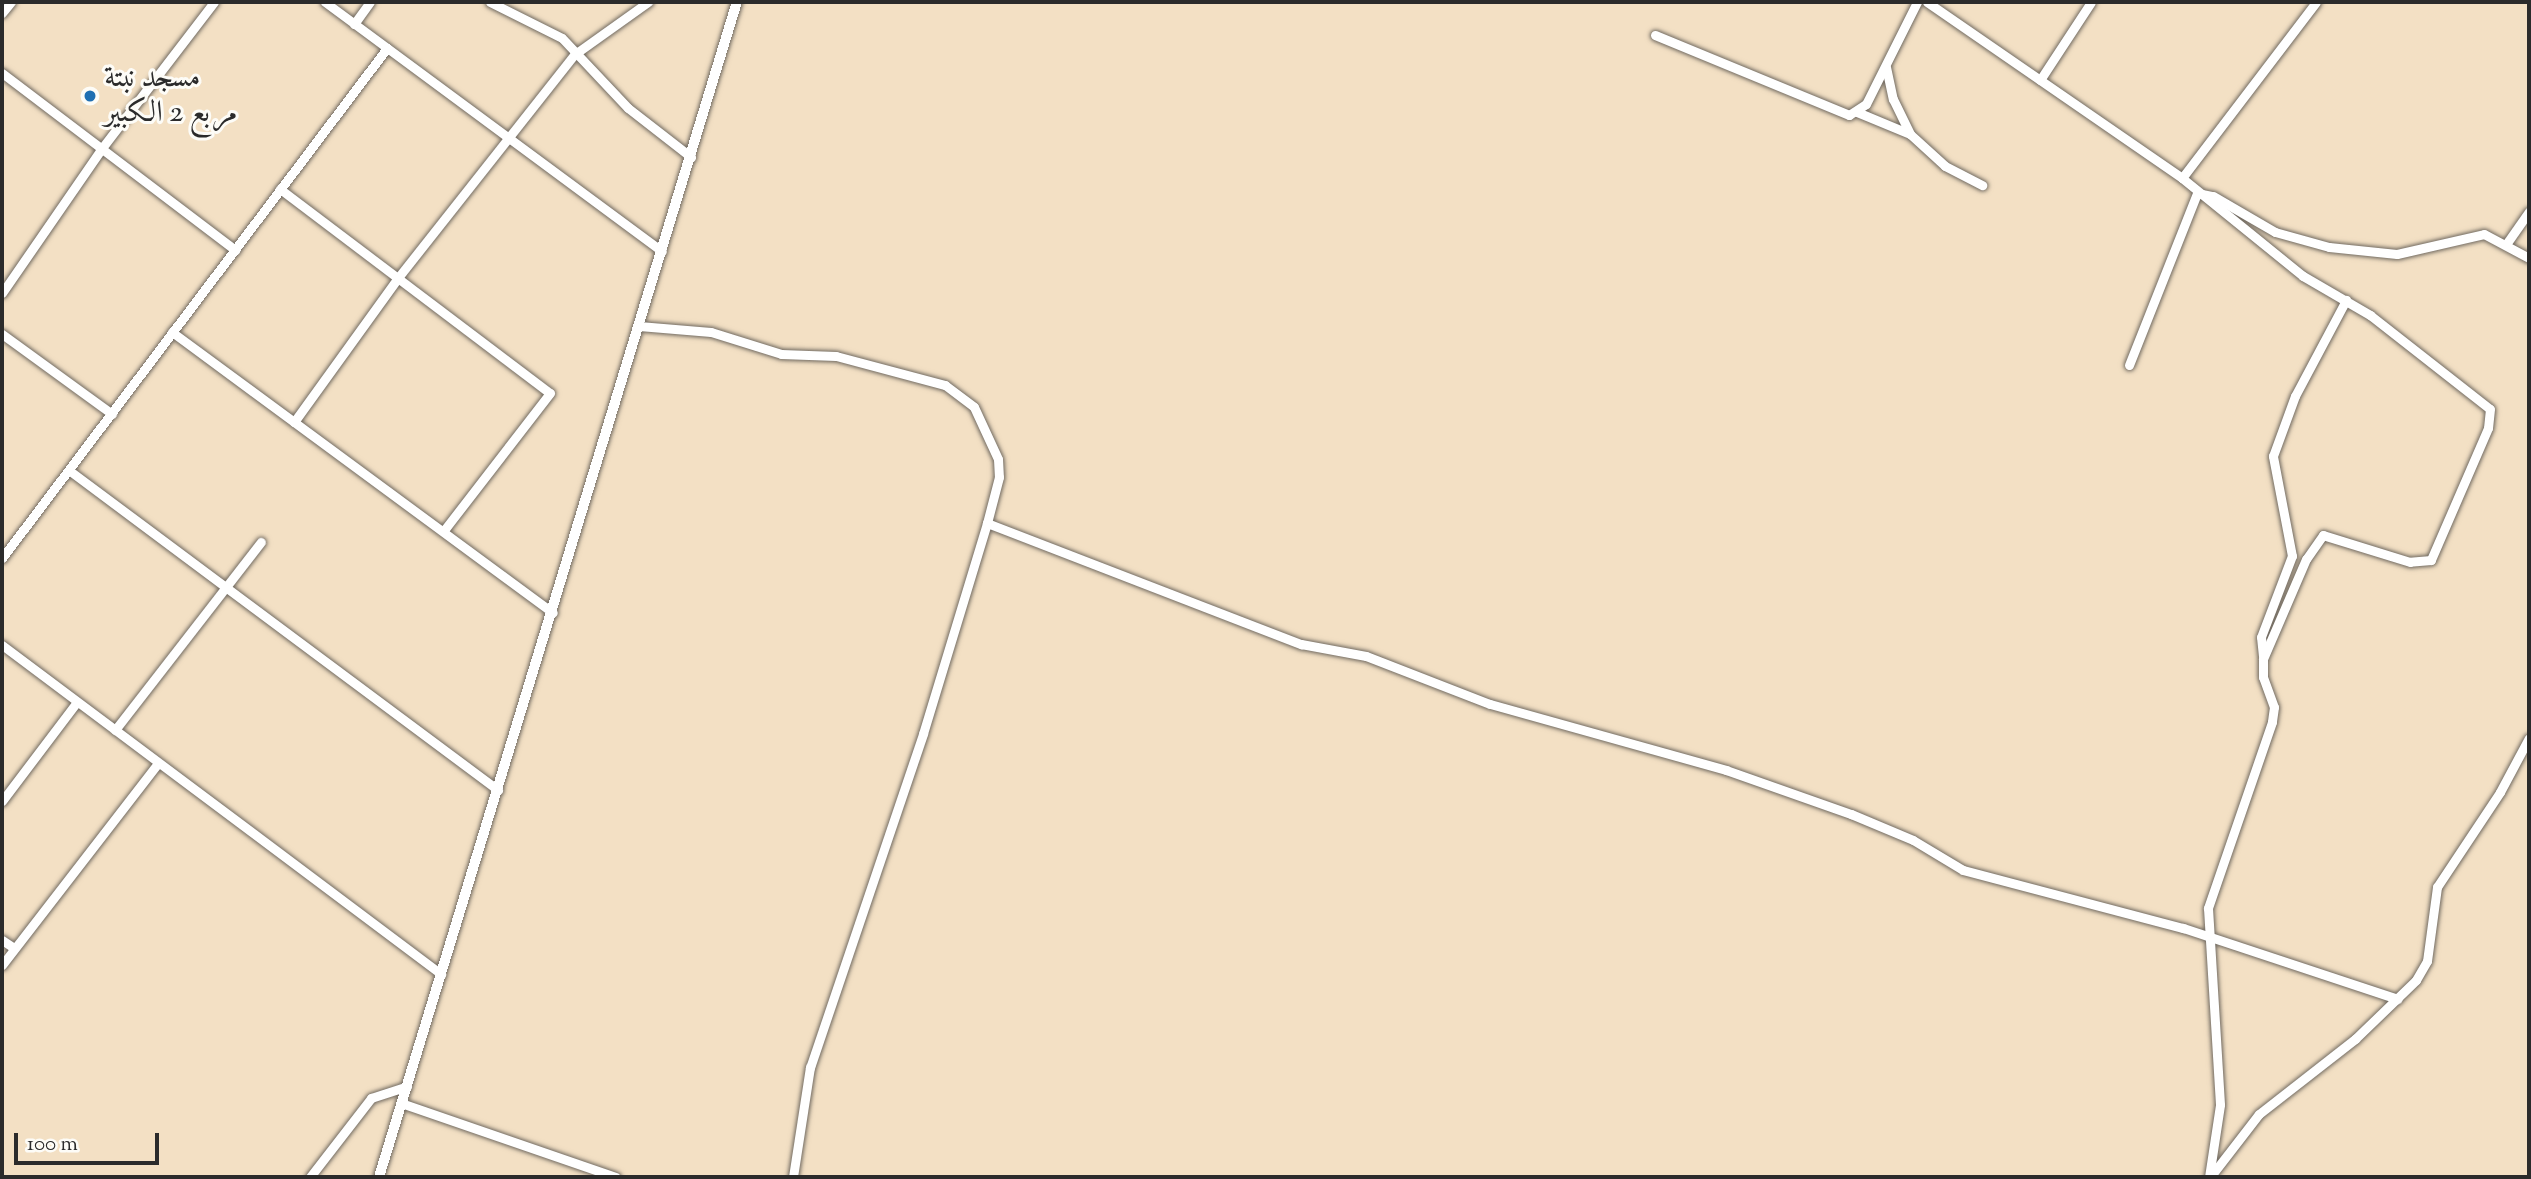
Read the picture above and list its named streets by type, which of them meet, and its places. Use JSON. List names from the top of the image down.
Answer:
{
  "places": ["مسجد نبتة مربع 2 الكبير"],
  "scale_bar": "100 m"
}
